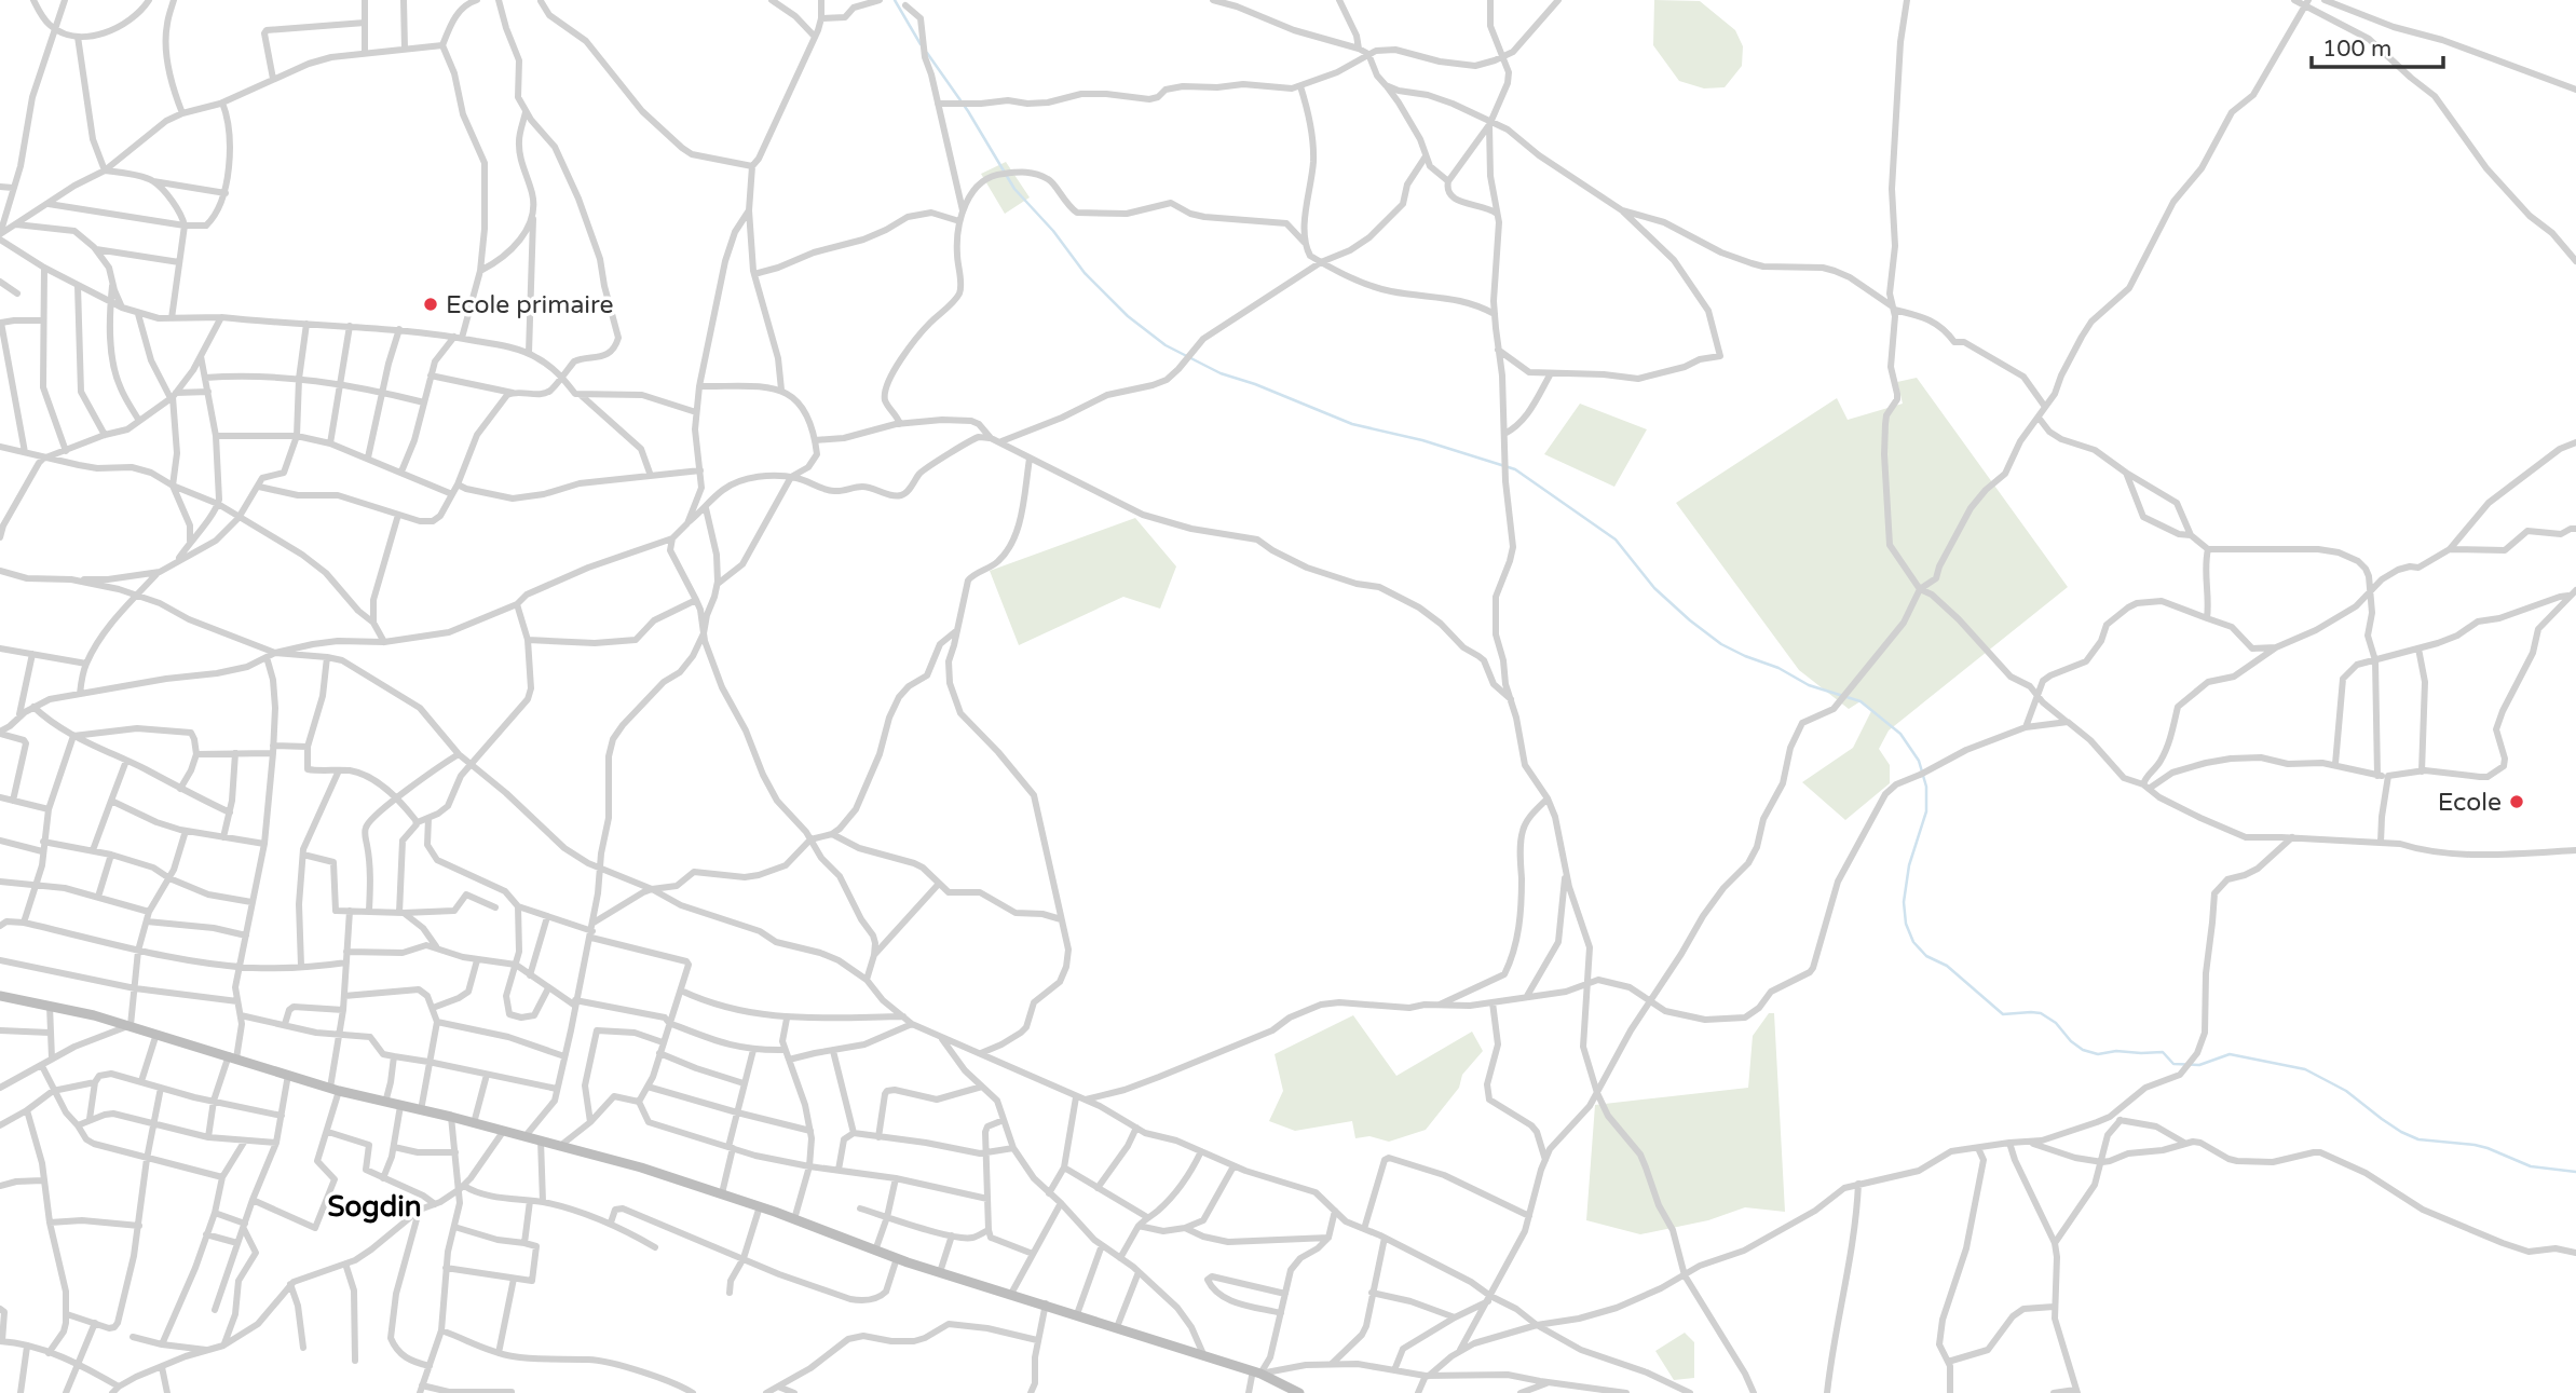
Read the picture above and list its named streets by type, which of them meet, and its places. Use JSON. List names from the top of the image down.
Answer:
{
  "districts": ["Sogdin"],
  "places": ["Ecole primaire", "Ecole"],
  "scale_bar": "100 m"
}
